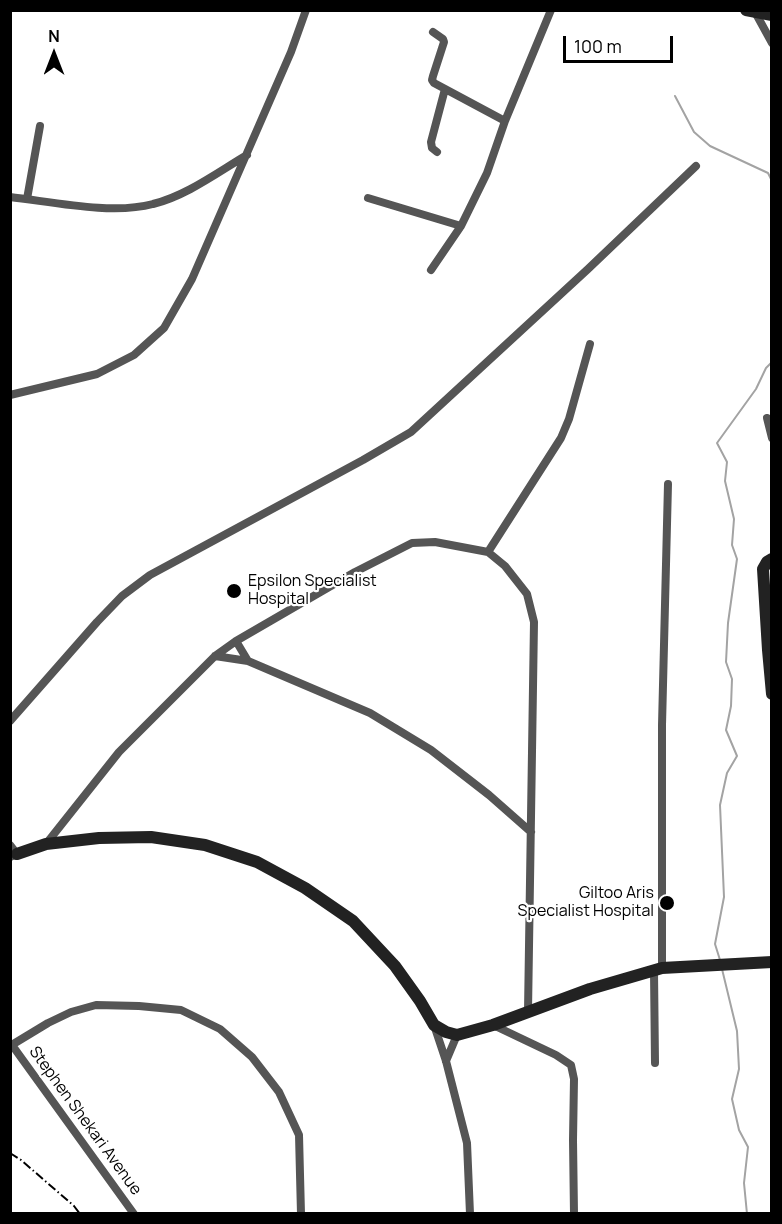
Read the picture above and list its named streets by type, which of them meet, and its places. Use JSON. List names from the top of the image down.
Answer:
{
  "streets": {
    "street": ["Stephen Shekari Avenue"]
  },
  "places": ["Epsilon Specialist Hospital", "Giltoo Aris Specialist Hospital"],
  "scale_bar": "100 m",
  "north": "top"
}
